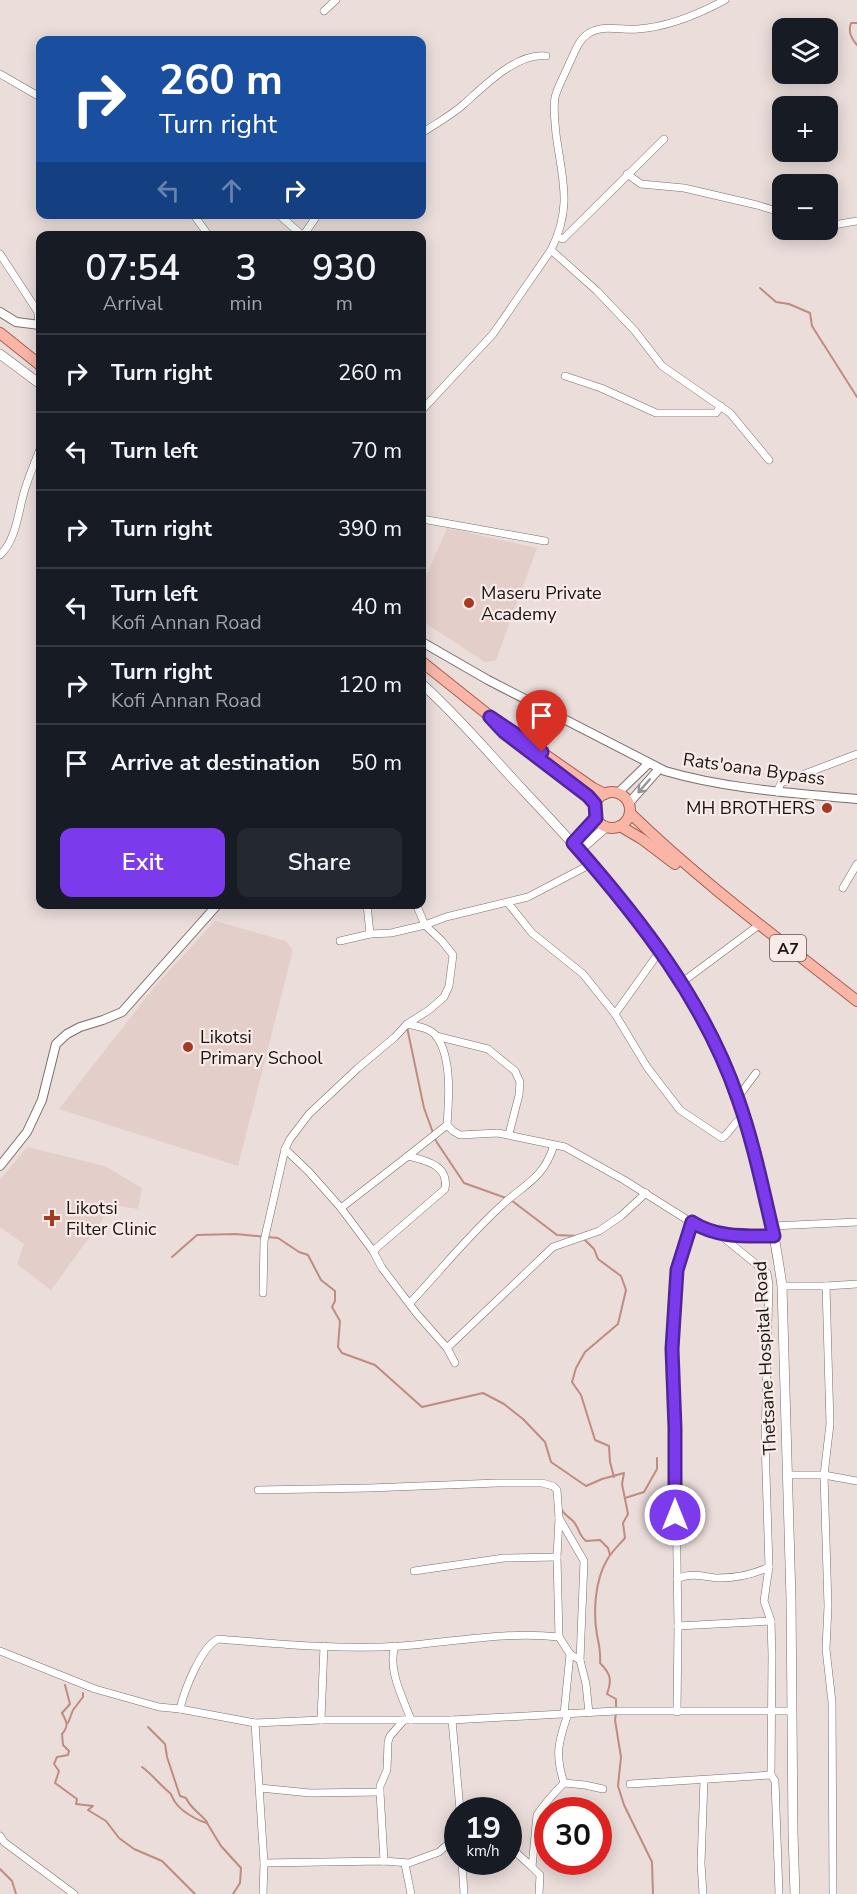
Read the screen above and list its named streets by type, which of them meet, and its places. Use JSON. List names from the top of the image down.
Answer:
{
  "streets": {
    "main road": ["A7", "Thetsane Hospital Road"],
    "street": ["Rats'oana Bypass"]
  },
  "places": {
    "other": ["Maseru Private Academy", "MH BROTHERS", "Likotsi Primary School"],
    "health": ["Likotsi Filter Clinic"]
  },
  "page": {
    "map_buttons": ["+", "−"],
    "turn": ["260 m", "Turn right"],
    "eta": [
      "07:54",
      "Arrival",
      "3",
      "min",
      "930",
      "m"
    ],
    "list": [
      {
        "name": "Turn right",
        "value": "260 m"
      },
      {
        "name": "Turn left",
        "value": "70 m"
      },
      {
        "name": "Turn right",
        "value": "390 m"
      },
      {
        "name": "Turn left",
        "note": "Kofi Annan Road",
        "value": "40 m"
      },
      {
        "name": "Turn right",
        "note": "Kofi Annan Road",
        "value": "120 m"
      },
      {
        "name": "Arrive at destination",
        "value": "50 m"
      }
    ],
    "buttons": ["Exit", "Share"],
    "speed": "19 km/h",
    "limit": "30"
  }
}
